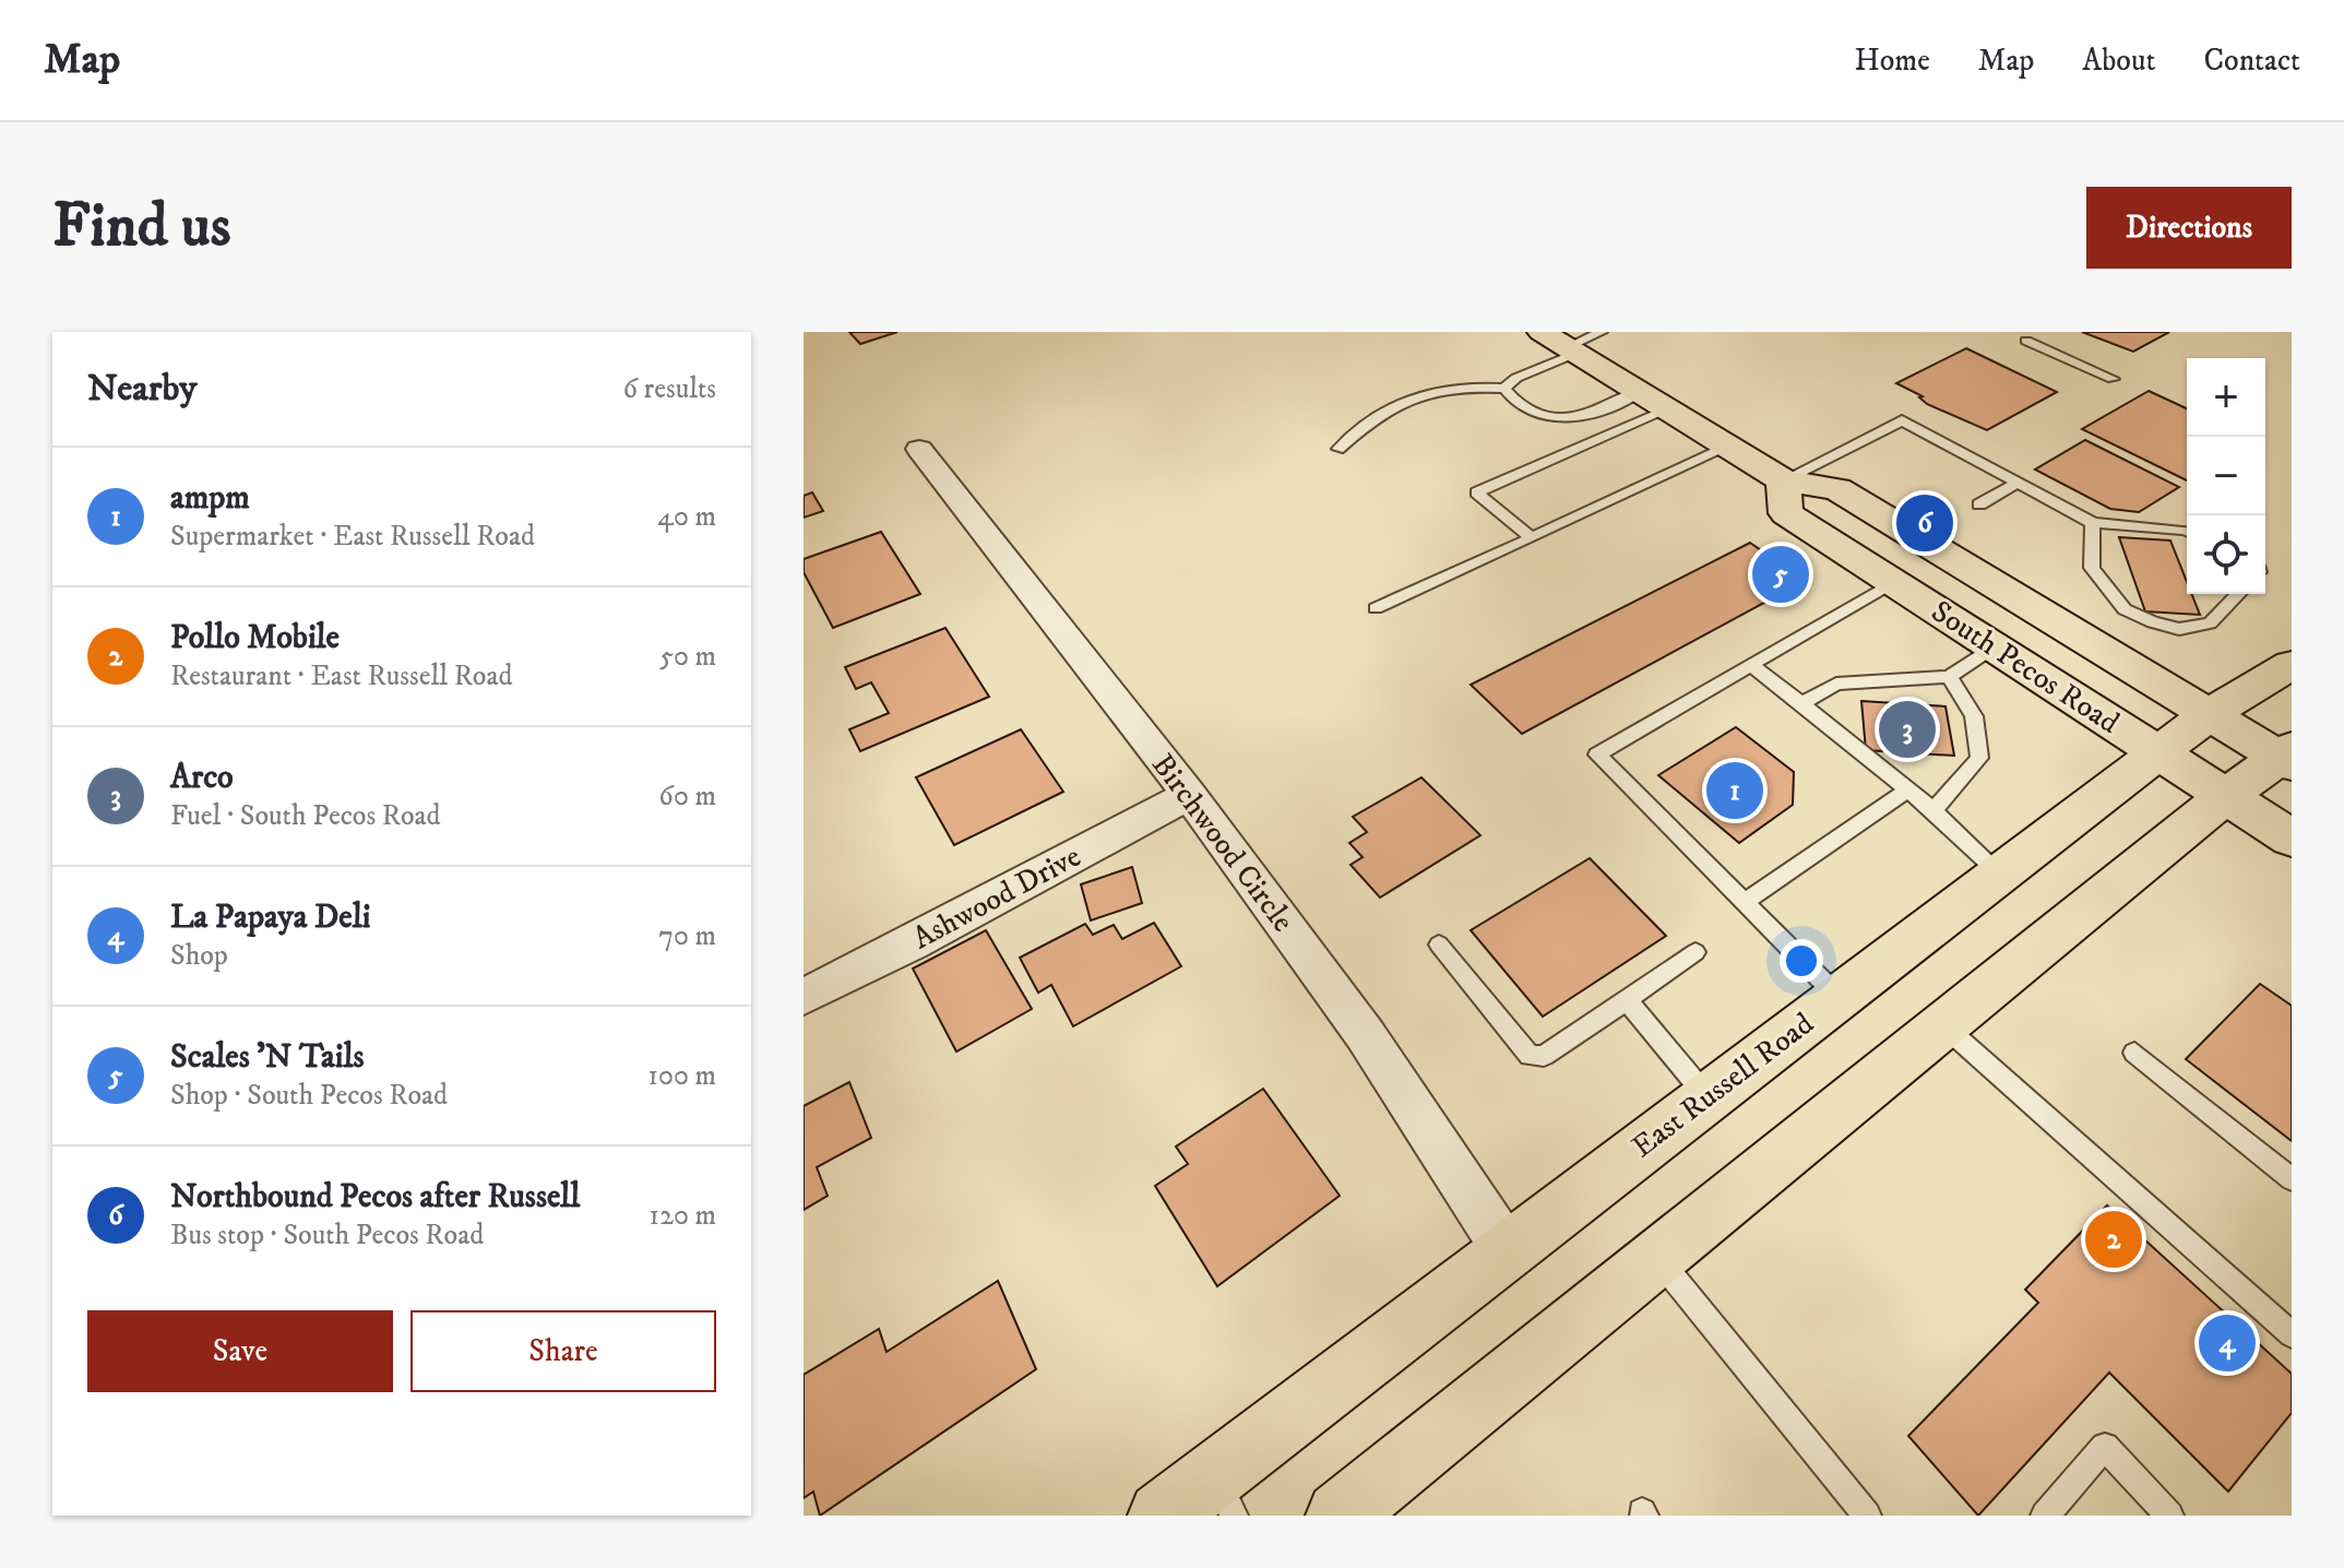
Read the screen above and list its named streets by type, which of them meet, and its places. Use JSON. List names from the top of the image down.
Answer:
{
  "streets": {
    "main road": ["South Pecos Road", "East Russell Road"],
    "street": ["Birchwood Circle", "Ashwood Drive"]
  },
  "crossings": [
    ["South Pecos Road", "East Russell Road"],
    ["Birchwood Circle", "Ashwood Drive"],
    ["Birchwood Circle", "East Russell Road"]
  ],
  "page": {
    "header": "Map",
    "nav": [
      "Home",
      "Map",
      "About",
      "Contact"
    ],
    "buttons": [
      "Directions",
      ["Save", "Share"]
    ],
    "title": "Find us",
    "heading": ["Nearby", "6 results"],
    "map_buttons": ["+", "−"],
    "list": [
      {
        "mark": "1",
        "name": "ampm",
        "note": "Supermarket · East Russell Road",
        "value": "40 m"
      },
      {
        "mark": "2",
        "name": "Pollo Mobile",
        "note": "Restaurant · East Russell Road",
        "value": "50 m"
      },
      {
        "mark": "3",
        "name": "Arco",
        "note": "Fuel · South Pecos Road",
        "value": "60 m"
      },
      {
        "mark": "4",
        "name": "La Papaya Deli",
        "note": "Shop",
        "value": "70 m"
      },
      {
        "mark": "5",
        "name": "Scales 'N Tails",
        "note": "Shop · South Pecos Road",
        "value": "100 m"
      },
      {
        "mark": "6",
        "name": "Northbound Pecos after Russell",
        "note": "Bus stop · South Pecos Road",
        "value": "120 m"
      }
    ],
    "pins": [
      "6",
      "5",
      "3",
      "1",
      "2",
      "4"
    ]
  }
}
